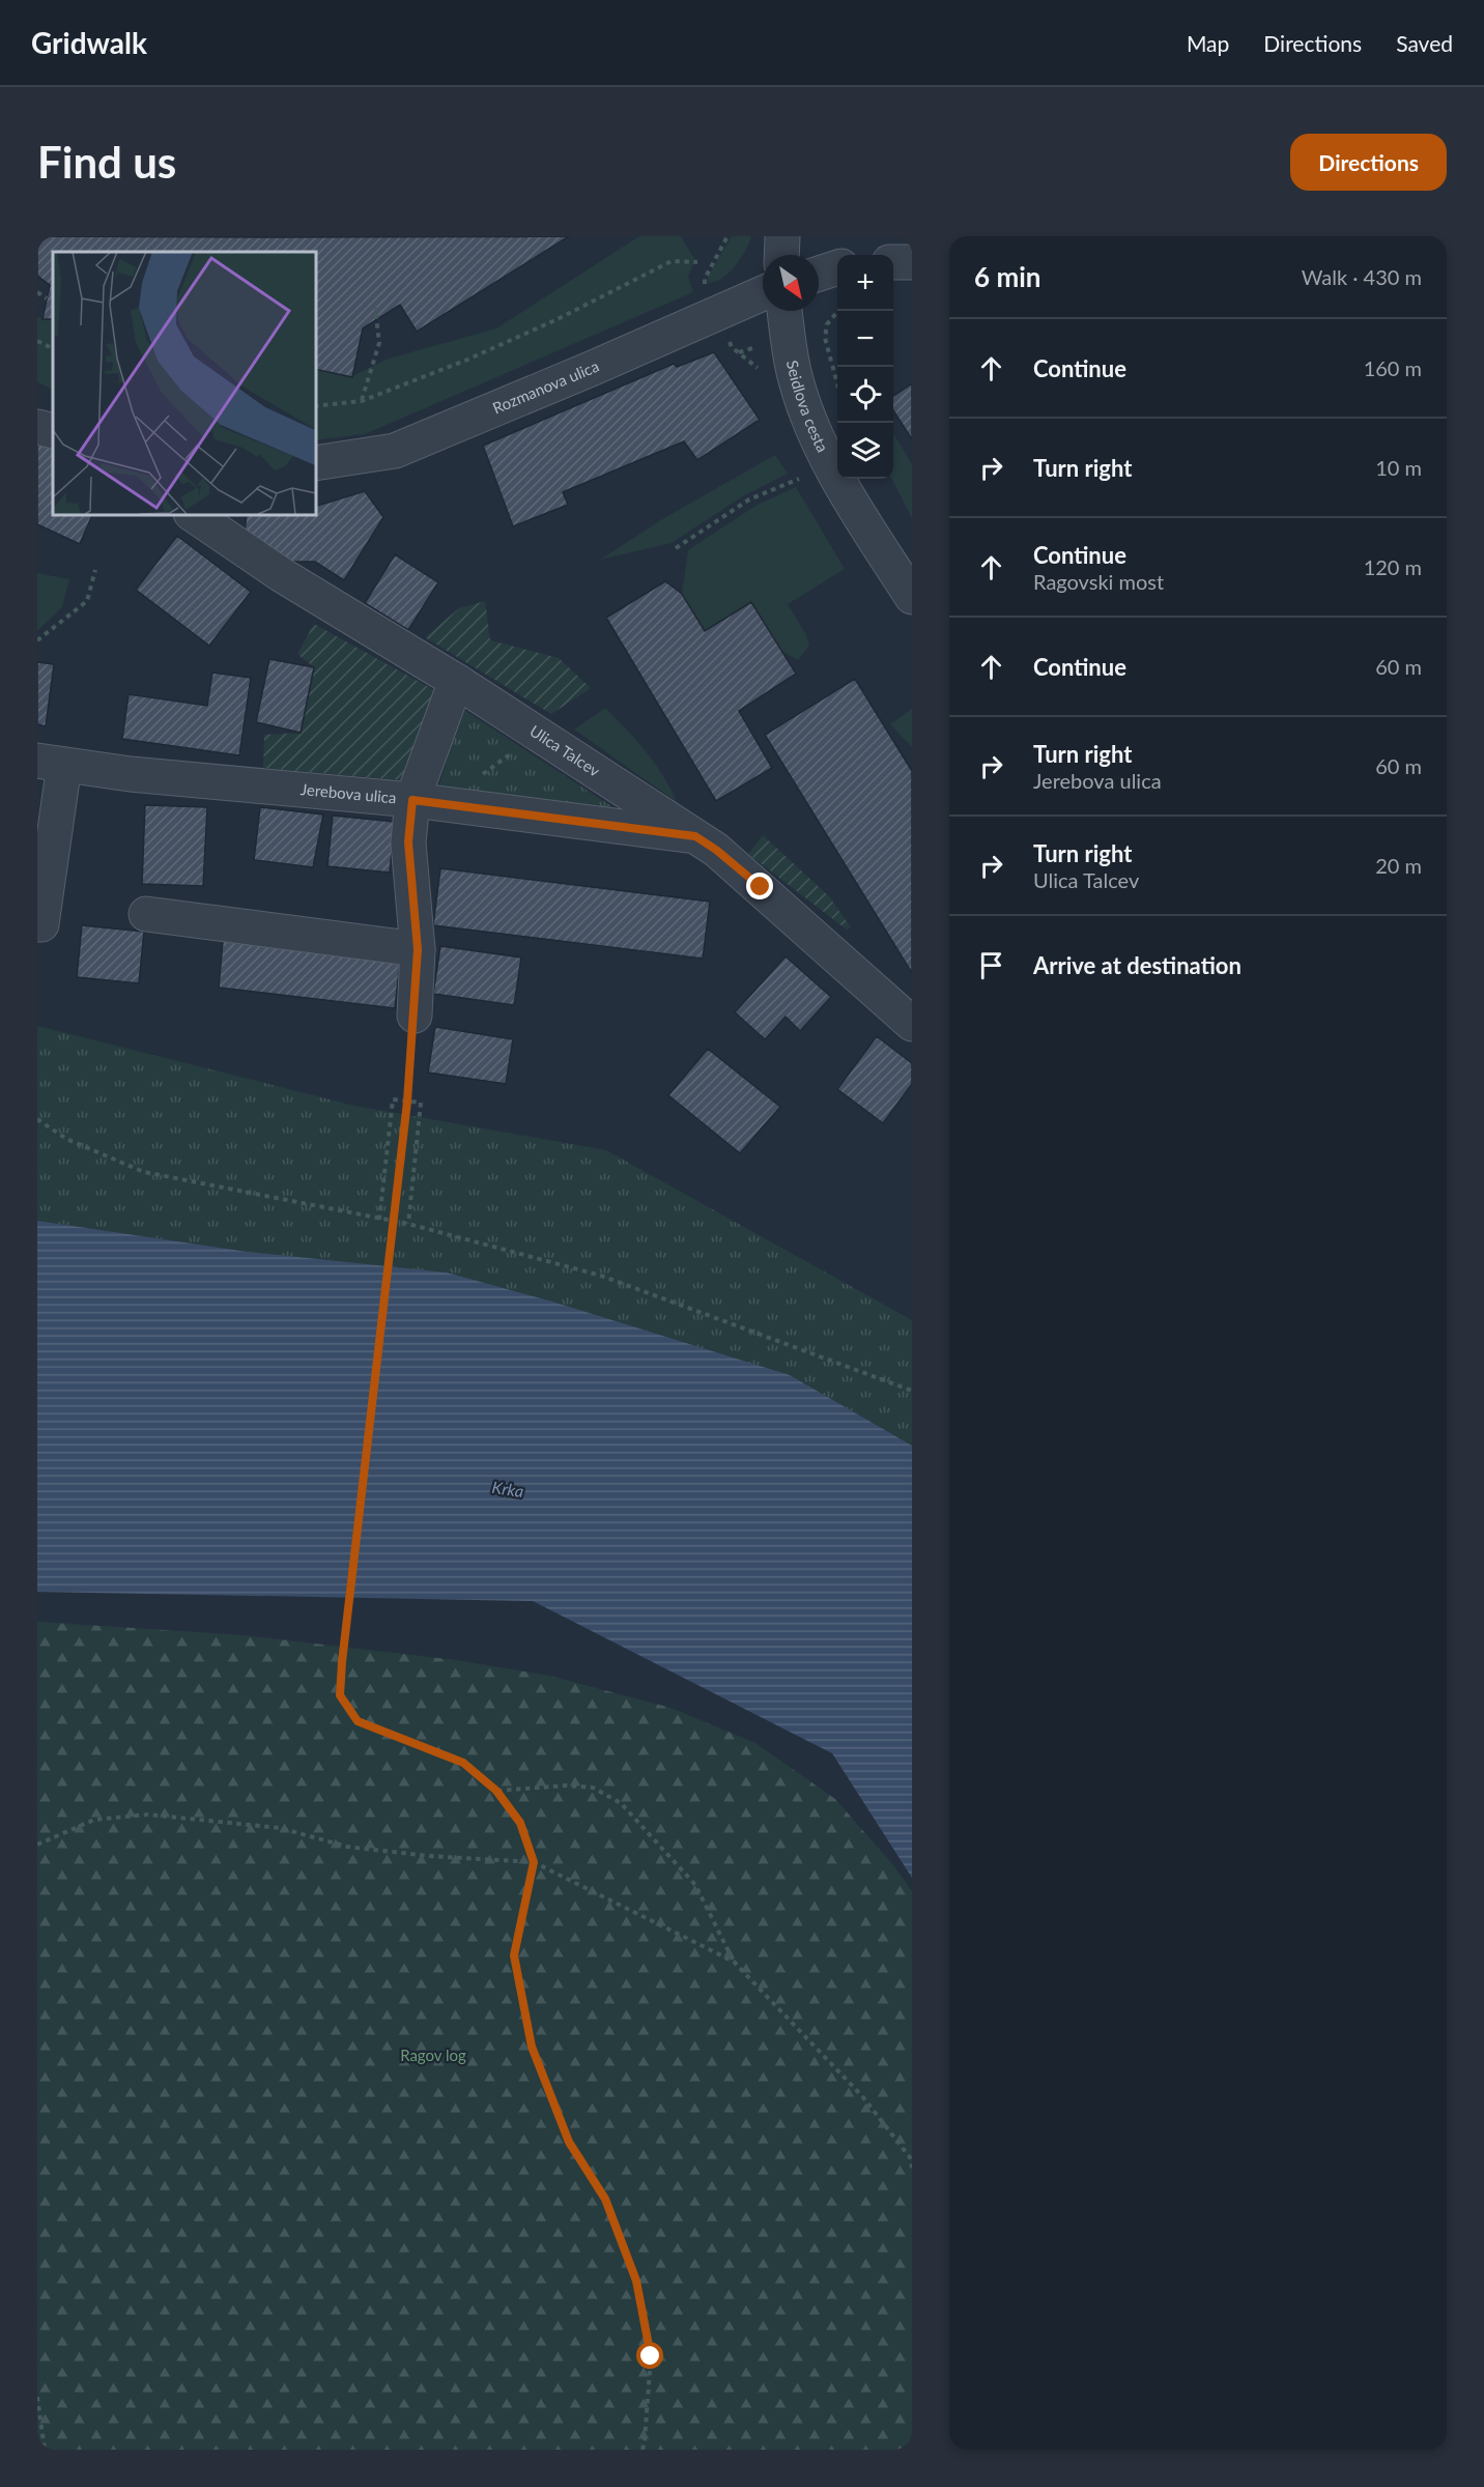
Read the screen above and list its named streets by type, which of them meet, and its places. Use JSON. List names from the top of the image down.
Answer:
{
  "streets": {
    "street": [
      "Rozmanova ulica",
      "Seidlova cesta",
      "Ulica Talcev",
      "Jerebova ulica"
    ]
  },
  "crossings": [
    ["Ulica Talcev", "Jerebova ulica"]
  ],
  "water": ["Krka"],
  "parks": ["Ragov log"],
  "north": "bottom right",
  "page": {
    "header": "Gridwalk",
    "nav": ["Map", "Directions", "Saved"],
    "buttons": "Directions",
    "title": "Find us",
    "heading": ["6 min", "Walk · 430 m"],
    "map_buttons": ["+", "−"],
    "list": [
      ["Continue", "160 m"],
      ["Turn right", "10 m"],
      ["Continue", "Ragovski most", "120 m"],
      ["Continue", "60 m"],
      ["Turn right", "Jerebova ulica", "60 m"],
      ["Turn right", "Ulica Talcev", "20 m"],
      "Arrive at destination"
    ]
  }
}
